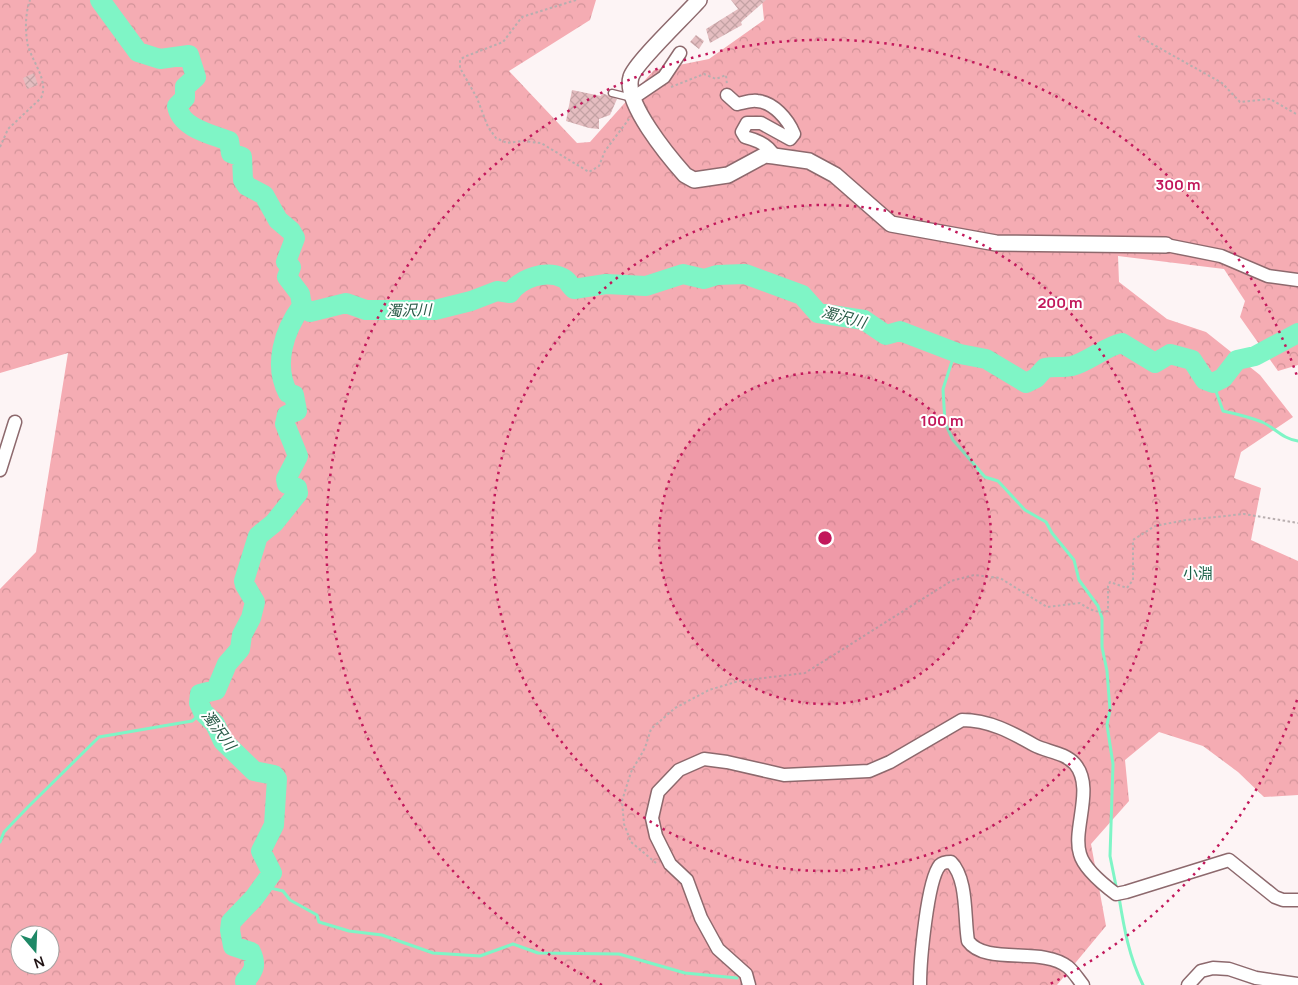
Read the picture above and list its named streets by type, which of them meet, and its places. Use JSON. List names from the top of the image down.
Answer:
{
  "districts": ["小淵"],
  "water": ["濁沢川"],
  "north": "bottom",
  "rings": ["300 m", "200 m", "100 m"]
}
